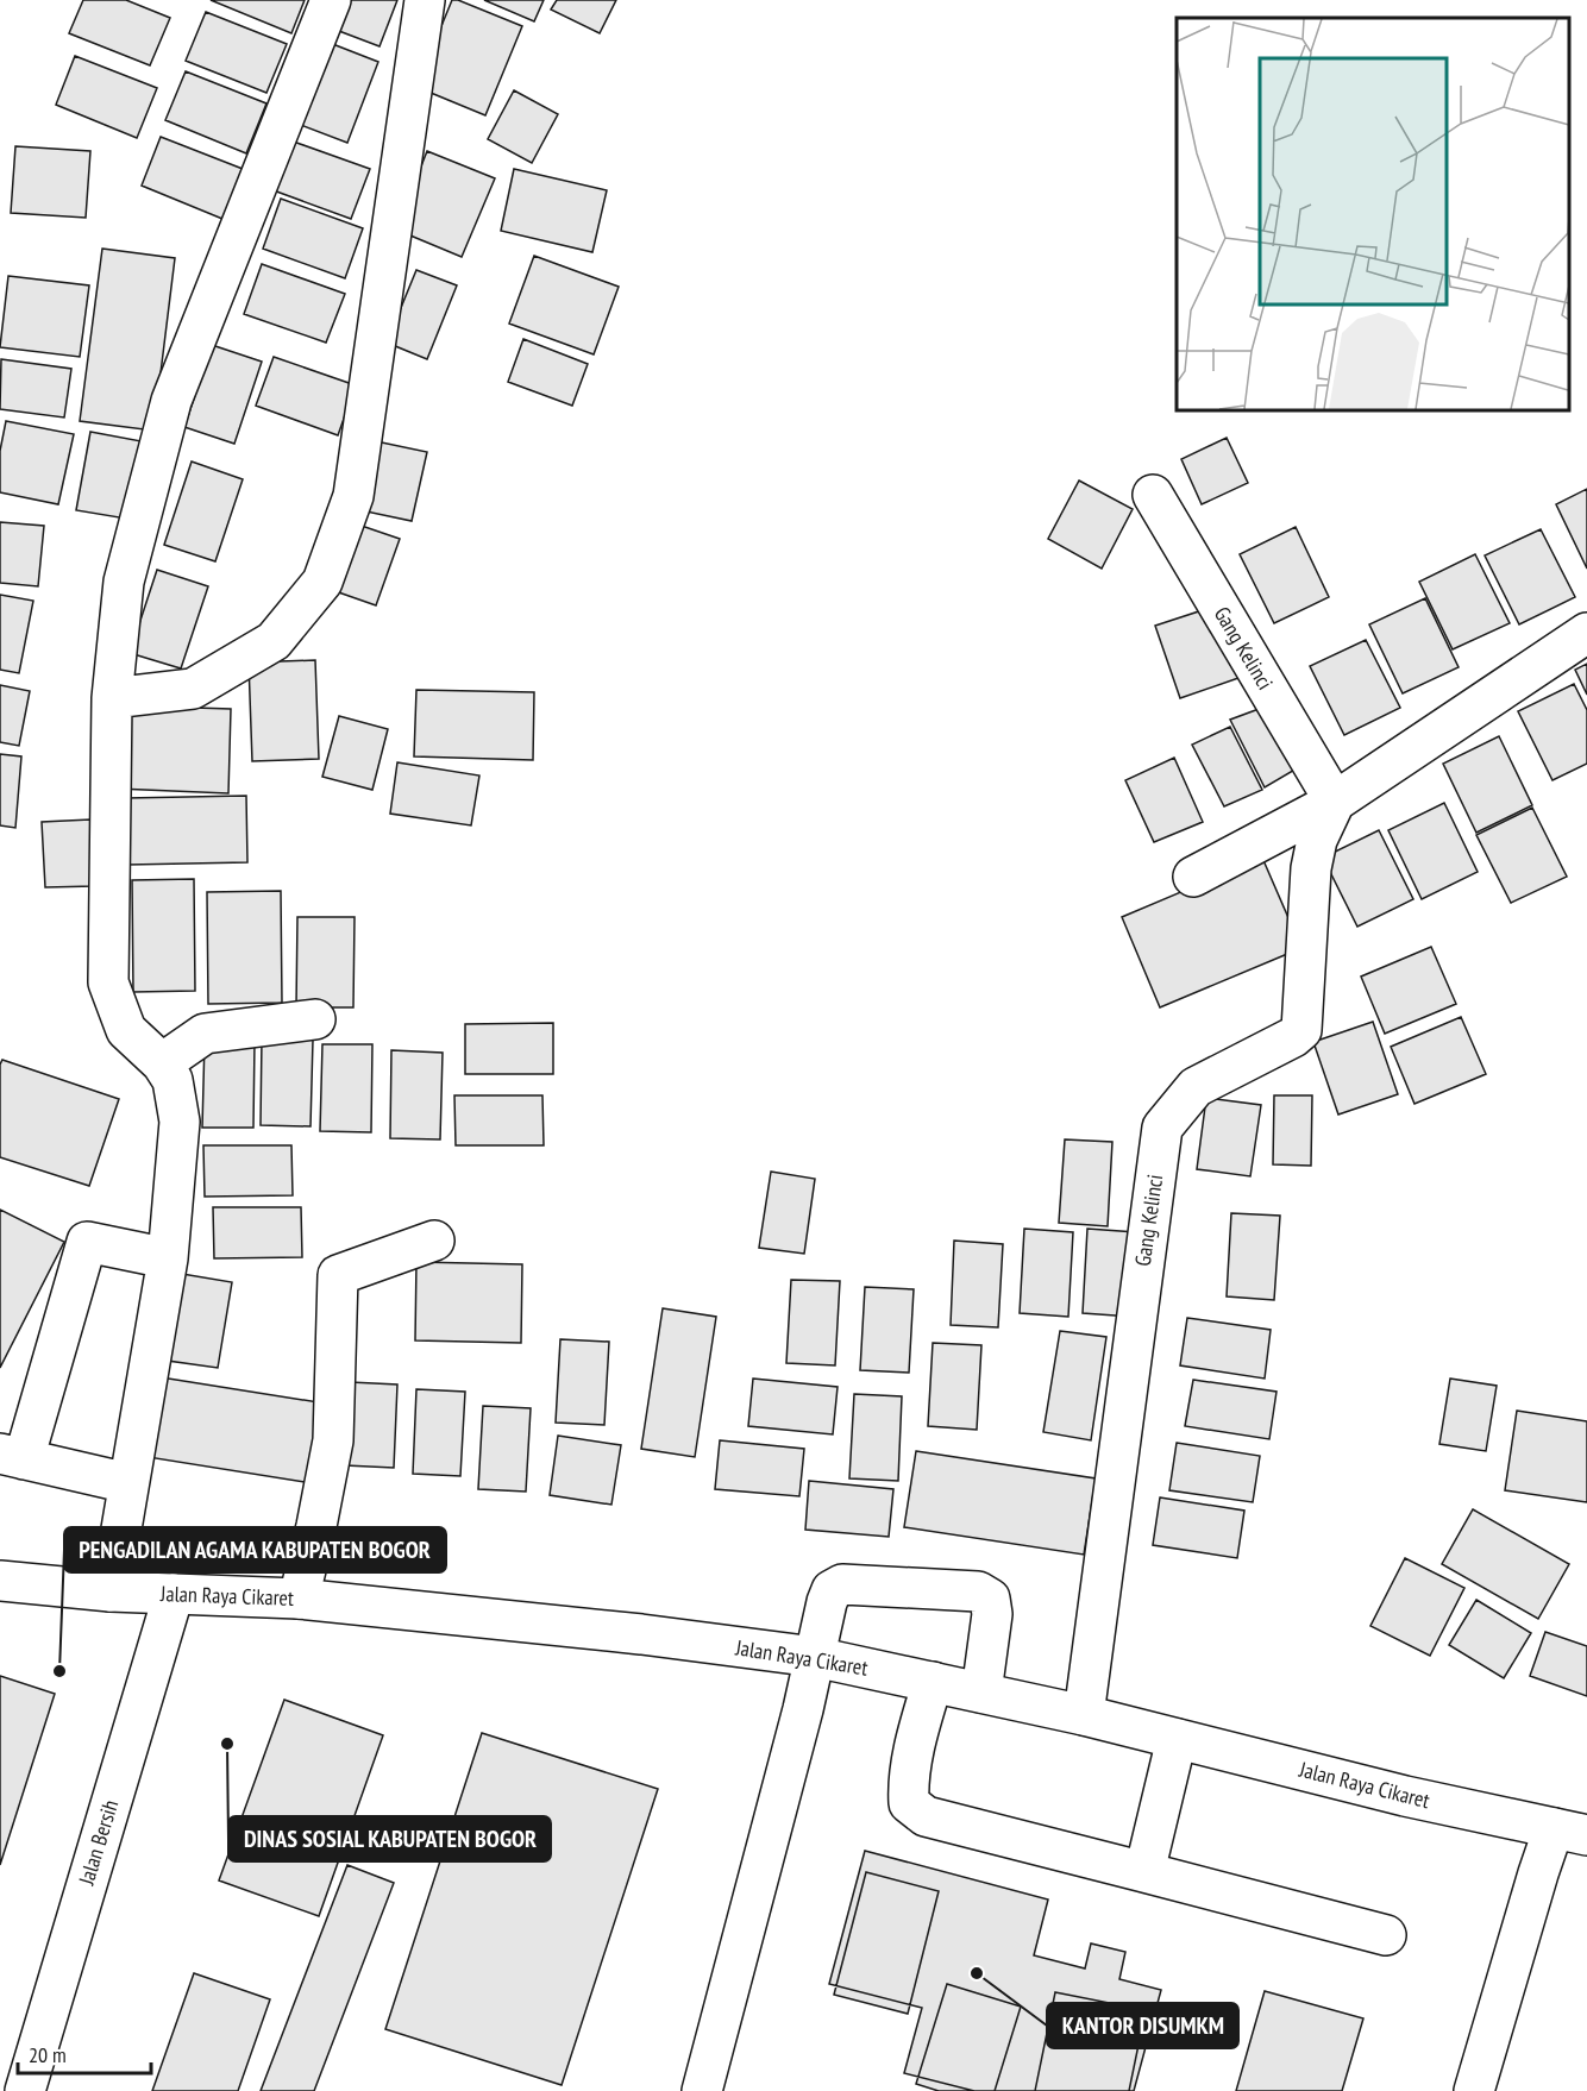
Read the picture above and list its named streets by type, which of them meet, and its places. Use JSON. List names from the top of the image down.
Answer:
{
  "streets": {
    "street": ["Gang Kelinci", "Jalan Raya Cikaret", "Jalan Bersih"]
  },
  "crossings": [
    ["Gang Kelinci", "Jalan Raya Cikaret"],
    ["Jalan Raya Cikaret", "Jalan Bersih"]
  ],
  "places": ["PENGADILAN AGAMA KABUPATEN BOGOR", "DINAS SOSIAL KABUPATEN BOGOR", "KANTOR DISUMKM"],
  "scale_bar": "20 m"
}
